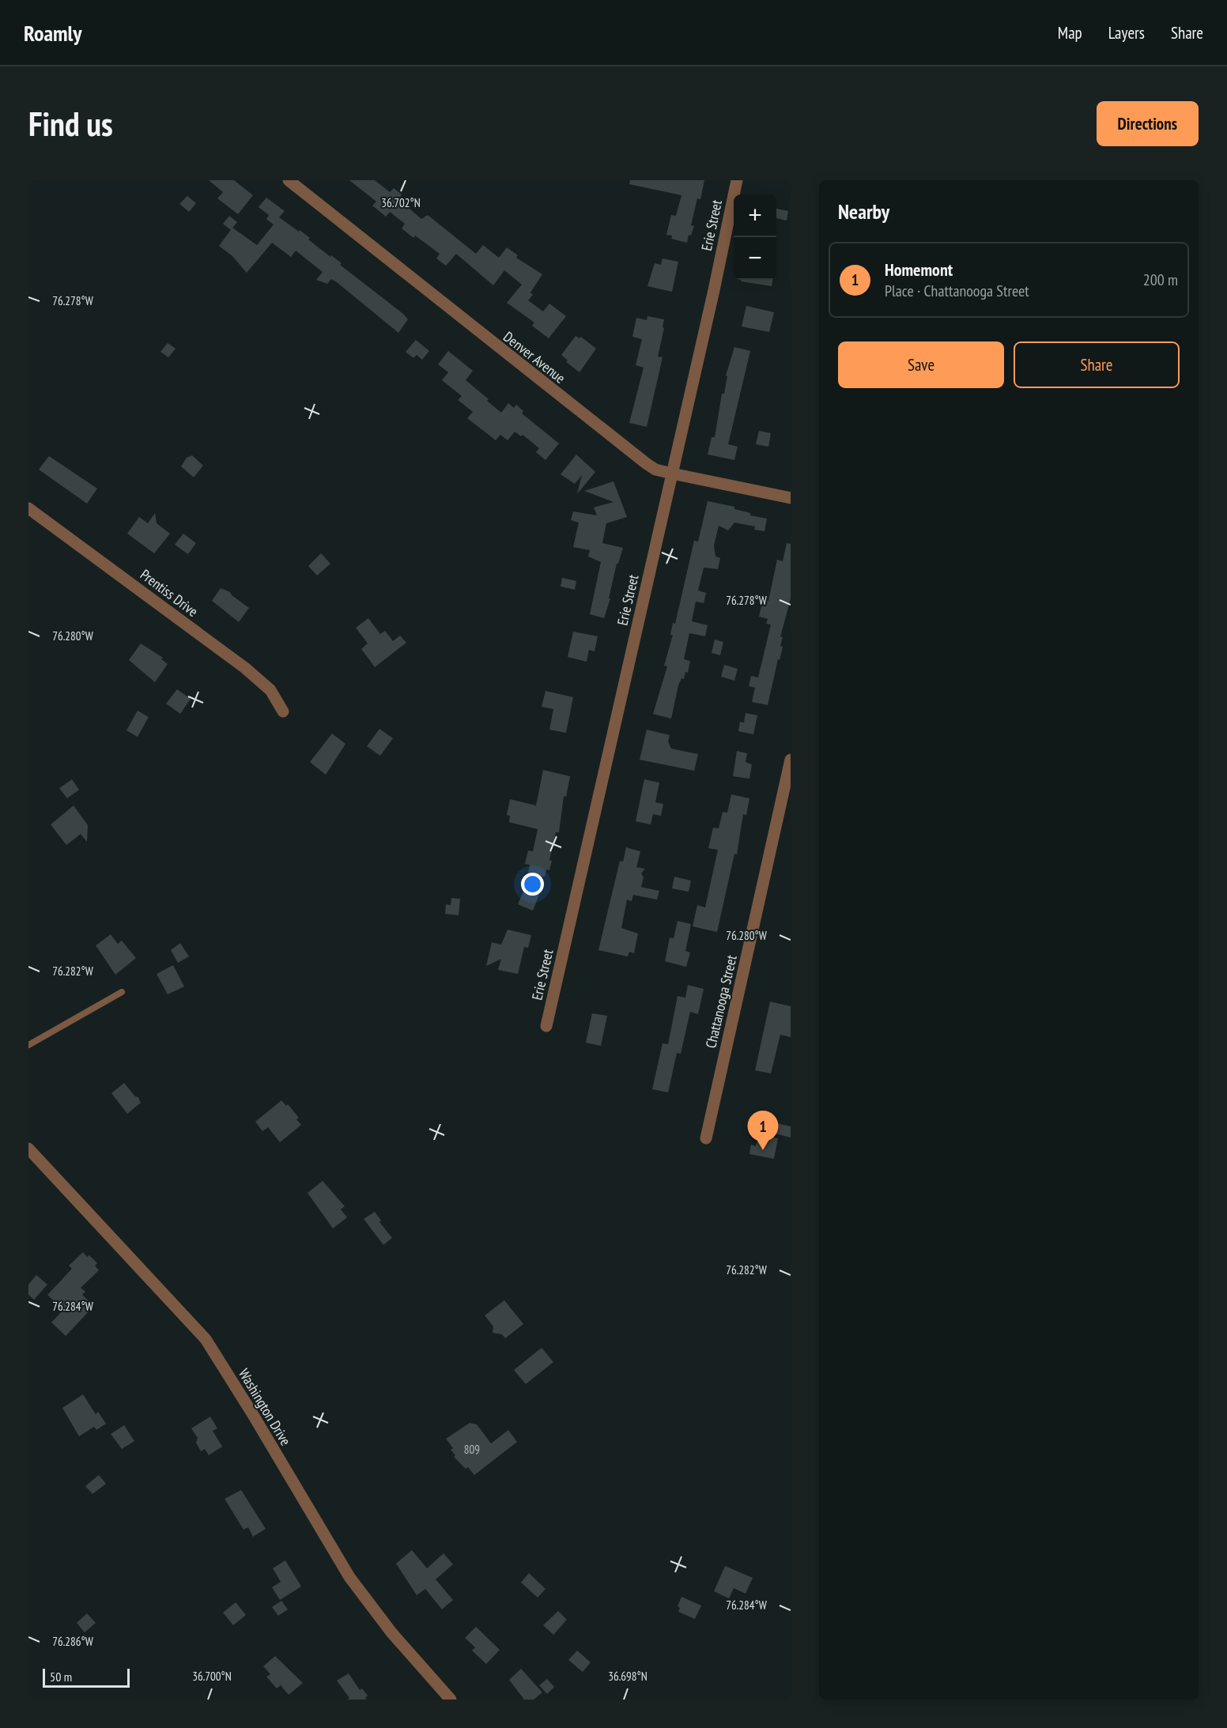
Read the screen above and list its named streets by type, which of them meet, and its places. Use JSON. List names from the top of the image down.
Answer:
{
  "streets": {
    "street": [
      "Erie Street",
      "Denver Avenue",
      "Prentiss Drive",
      "Chattanooga Street",
      "Washington Drive"
    ]
  },
  "crossings": [
    ["Erie Street", "Denver Avenue"]
  ],
  "house_numbers": ["809"],
  "scale_bar": "50 m",
  "page": {
    "header": "Roamly",
    "nav": ["Map", "Layers", "Share"],
    "buttons": [
      "Directions",
      ["Save", "Share"]
    ],
    "title": "Find us",
    "heading": "Nearby",
    "map_buttons": ["+", "−"],
    "list": [
      {
        "mark": "1",
        "name": "Homemont",
        "note": "Place · Chattanooga Street",
        "value": "200 m"
      }
    ],
    "pins": "1",
    "scale": "50 m"
  },
  "coordinates": [
    "36.702°N",
    "76.278°W",
    "76.280°W",
    "76.282°W",
    "76.284°W",
    "76.286°W",
    "36.700°N",
    "36.698°N"
  ]
}
